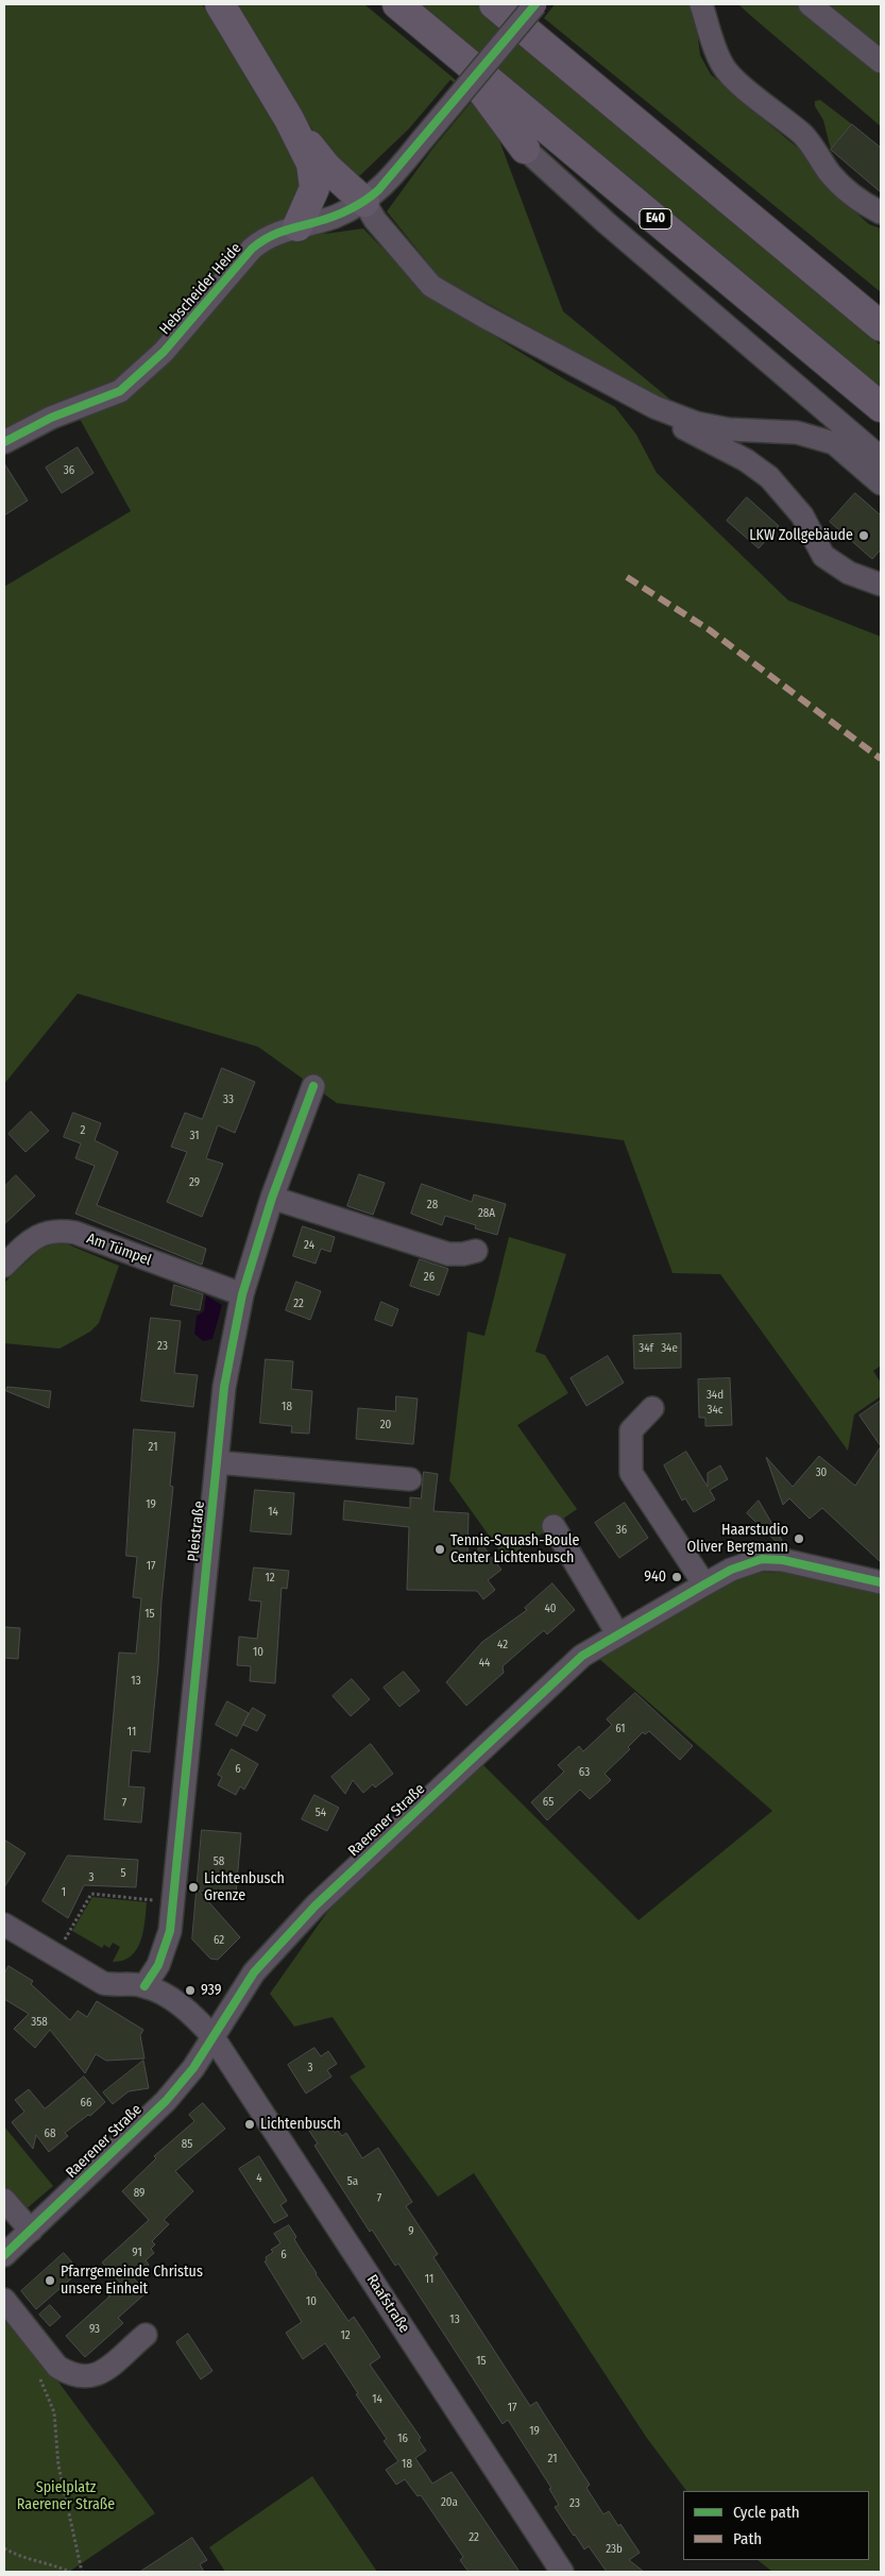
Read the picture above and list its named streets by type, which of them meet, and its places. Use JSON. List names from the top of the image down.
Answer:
{
  "streets": {
    "highway": ["E40"],
    "street": [
      "Hebscheider Heide",
      "Am Tümpel",
      "Pleistraße",
      "Raerener Straße",
      "Raafstraße"
    ]
  },
  "crossings": [
    ["Am Tümpel", "Pleistraße"],
    ["Pleistraße", "Raafstraße"],
    ["Raerener Straße", "Raafstraße"]
  ],
  "parks": ["Spielplatz Raerener Straße"],
  "places": [
    "LKW Zollgebäude",
    "Haarstudio Oliver Bergmann",
    "Tennis-Squash-Boule Center Lichtenbusch",
    "940",
    "Lichtenbusch Grenze",
    "939",
    "Lichtenbusch",
    "Pfarrgemeinde Christus unsere Einheit"
  ],
  "house_numbers": [
    "36",
    "33",
    "2",
    "31",
    "29",
    "28",
    "28A",
    "24",
    "26",
    "22",
    "23",
    "34f",
    "34e",
    "34d",
    "18",
    "34c",
    "20",
    "21",
    "30",
    "19",
    "14",
    "36",
    "17",
    "12",
    "40",
    "15",
    "42",
    "10",
    "44",
    "13",
    "61",
    "11",
    "6",
    "63",
    "65",
    "7",
    "54",
    "58",
    "5",
    "3",
    "1",
    "62",
    "358",
    "3",
    "66",
    "68",
    "85",
    "4",
    "5a",
    "89",
    "7",
    "9",
    "91",
    "6",
    "11",
    "10",
    "13",
    "93",
    "12",
    "15",
    "14",
    "17",
    "19",
    "16",
    "21",
    "18",
    "20a",
    "23",
    "22",
    "23b"
  ],
  "legend": ["Cycle path", "Path"]
}
